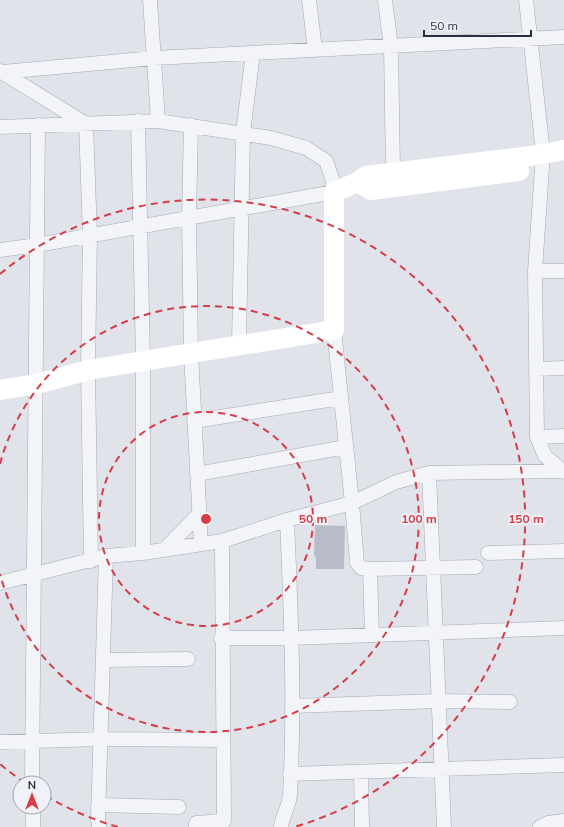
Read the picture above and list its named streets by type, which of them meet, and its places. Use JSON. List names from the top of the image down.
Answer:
{
  "scale_bar": "50 m",
  "north": "top",
  "rings": ["50 m", "100 m", "150 m"]
}
